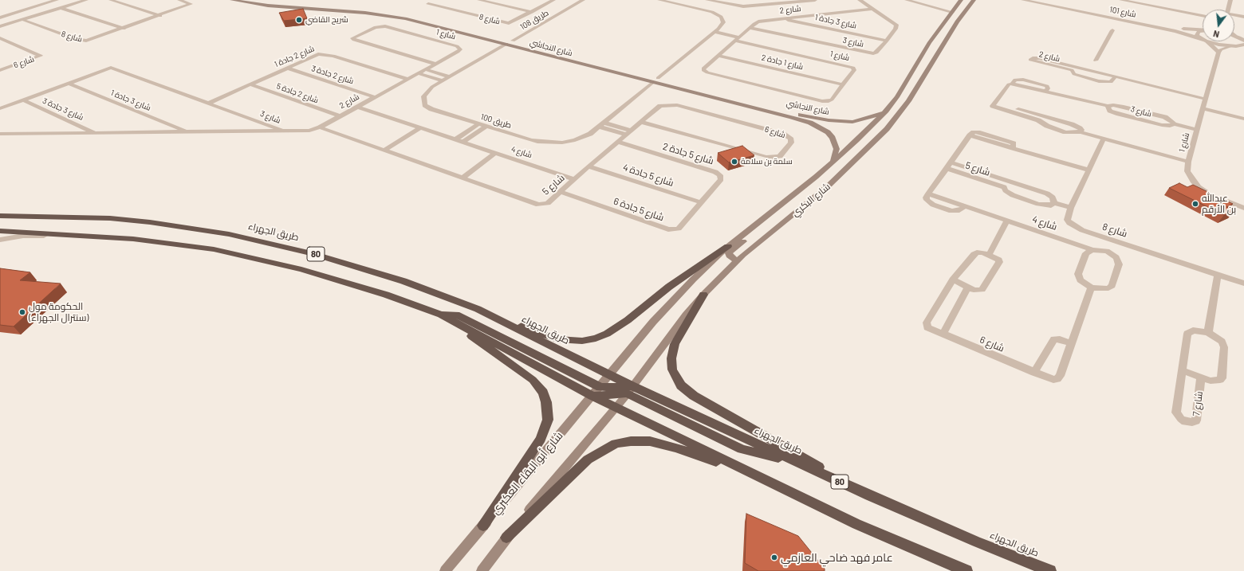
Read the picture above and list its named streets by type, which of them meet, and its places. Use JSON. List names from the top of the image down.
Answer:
{
  "streets": {
    "highway": ["طريق الجهراء", "80"],
    "main road": ["شارع النجاشي", "شارع البكري", "شارع أبو البقاء العكبري"],
    "street": [
      "شارع 2",
      "شارع 101",
      "شارع 8",
      "طريق 108",
      "شارع 3 جادة 1",
      "شارع 1",
      "شارع 3",
      "شارع 2 جادة 1",
      "شارع 6",
      "شارع 1 جادة 2",
      "شارع 2 جادة 3",
      "شارع 2 جادة 5",
      "شارع 3 جادة 3",
      "طريق 100",
      "شارع 4",
      "شارع 5 جادة 2",
      "شارع 5",
      "شارع 5 جادة 4",
      "شارع 5 جادة 6",
      "شارع 7"
    ]
  },
  "crossings": [
    ["شارع 2", "شارع 3 جادة 1"],
    ["شارع 2", "شارع 1"],
    ["شارع 2", "شارع 3"],
    ["شارع 2", "شارع 2 جادة 1"],
    ["شارع 2", "شارع 2 جادة 3"],
    ["شارع 2", "شارع 2 جادة 5"],
    ["شارع 2", "شارع 4"],
    ["شارع 2", "شارع 5"],
    ["شارع 8", "شارع 4"],
    ["شارع 8", "شارع 5"],
    ["طريق 108", "شارع النجاشي"],
    ["شارع 3 جادة 1", "شارع 3"],
    ["شارع 1", "شارع 3"],
    ["شارع 1", "شارع 1 جادة 2"],
    ["شارع 3", "شارع 2 جادة 1"],
    ["شارع 3", "شارع 3 جادة 3"],
    ["شارع النجاشي", "طريق 100"],
    ["شارع النجاشي", "شارع البكري"],
    ["شارع 2 جادة 1", "شارع 2 جادة 3"],
    ["شارع 2 جادة 1", "شارع 2 جادة 5"],
    ["شارع 6", "شارع 4"],
    ["شارع 6", "شارع 5"],
    ["شارع 4", "شارع 5"],
    ["شارع 5 جادة 2", "شارع 5"],
    ["شارع 5 جادة 2", "شارع 5 جادة 4"],
    ["شارع 5 جادة 2", "شارع 5 جادة 6"],
    ["شارع 5", "شارع 5 جادة 4"],
    ["شارع 5", "شارع 5 جادة 6"],
    ["شارع 5 جادة 4", "شارع 5 جادة 6"],
    ["شارع البكري", "طريق الجهراء"],
    ["شارع البكري", "شارع أبو البقاء العكبري"],
    ["طريق الجهراء", "شارع أبو البقاء العكبري"],
    ["80", "شارع أبو البقاء العكبري"]
  ],
  "places": [
    "شريح القاضي",
    "سلمة بن سلامة",
    "عبدالله بن الأرقم",
    "الحكومة مول (سنترال الجهراء)",
    "عامر فهد ضاحي العازمي"
  ],
  "north": "bottom"
}
